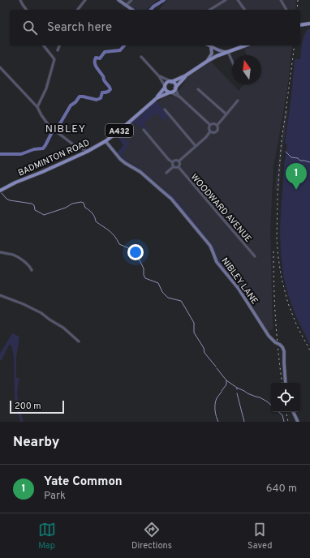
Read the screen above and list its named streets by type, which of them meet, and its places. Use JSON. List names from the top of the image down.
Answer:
{
  "streets": {
    "main road": ["A432", "BADMINTON ROAD"],
    "street": ["WOODWARD AVENUE", "NIBLEY LANE"]
  },
  "crossings": [
    ["BADMINTON ROAD", "NIBLEY LANE"]
  ],
  "districts": ["NIBLEY"],
  "scale_bar": "200 m",
  "north": "top",
  "page": {
    "search": "Search here",
    "pins": "1",
    "scale": "200 m",
    "heading": "Nearby",
    "list": [
      {
        "mark": "1",
        "name": "Yate Common",
        "note": "Park",
        "value": "640 m"
      }
    ],
    "nav": ["Map", "Directions", "Saved"]
  }
}
